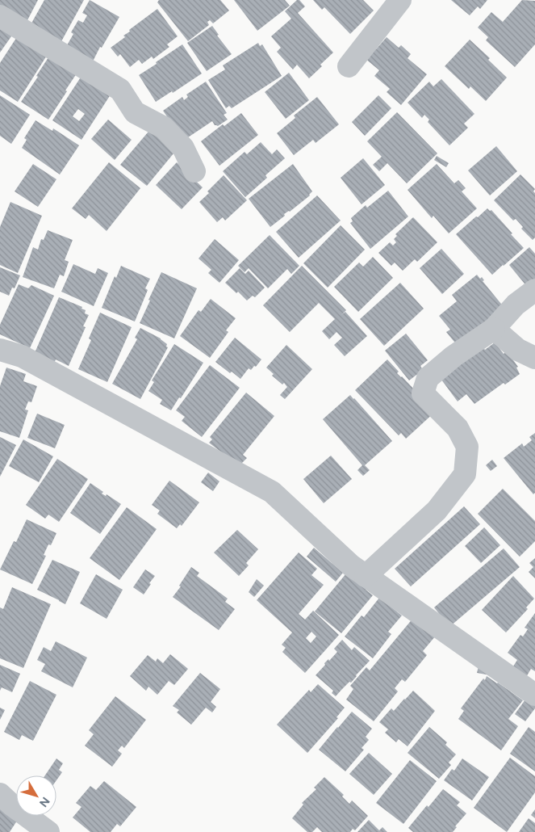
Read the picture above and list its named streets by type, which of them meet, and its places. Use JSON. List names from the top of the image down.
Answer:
{
  "north": "bottom right"
}
